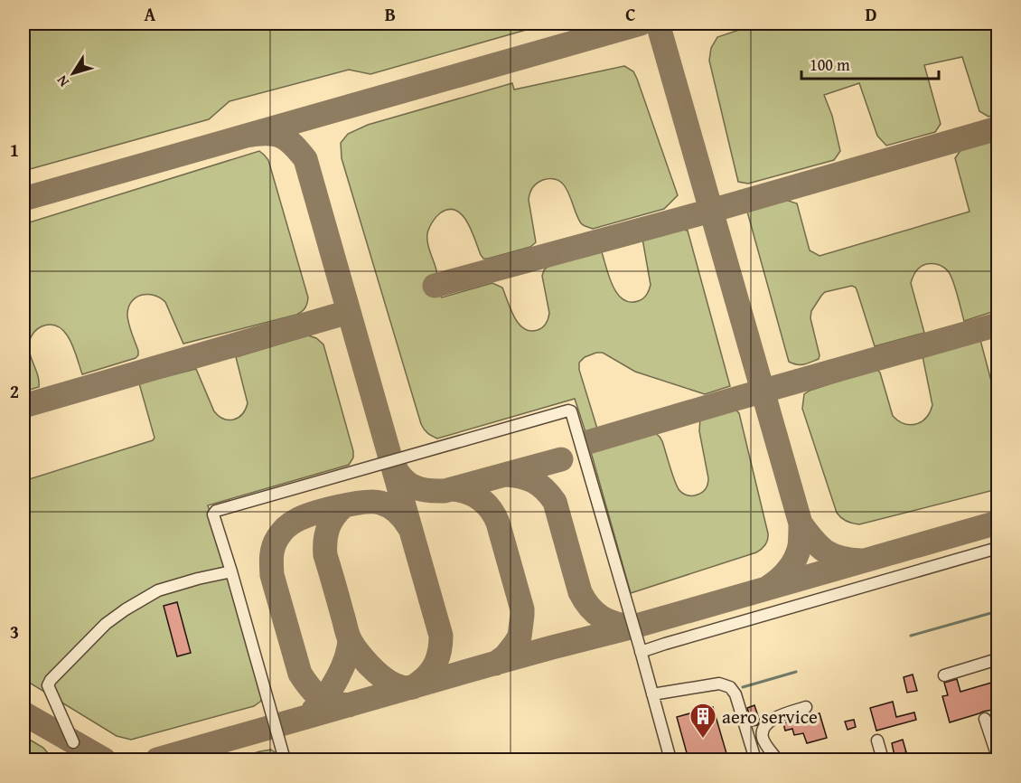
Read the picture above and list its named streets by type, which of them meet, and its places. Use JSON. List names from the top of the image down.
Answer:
{
  "places": {
    "building": ["aero service"]
  },
  "scale_bar": "100 m",
  "north": "bottom left",
  "grid": {
    "columns": [
      "A",
      "B",
      "C",
      "D"
    ],
    "rows": ["1", "2", "3"]
  }
}
